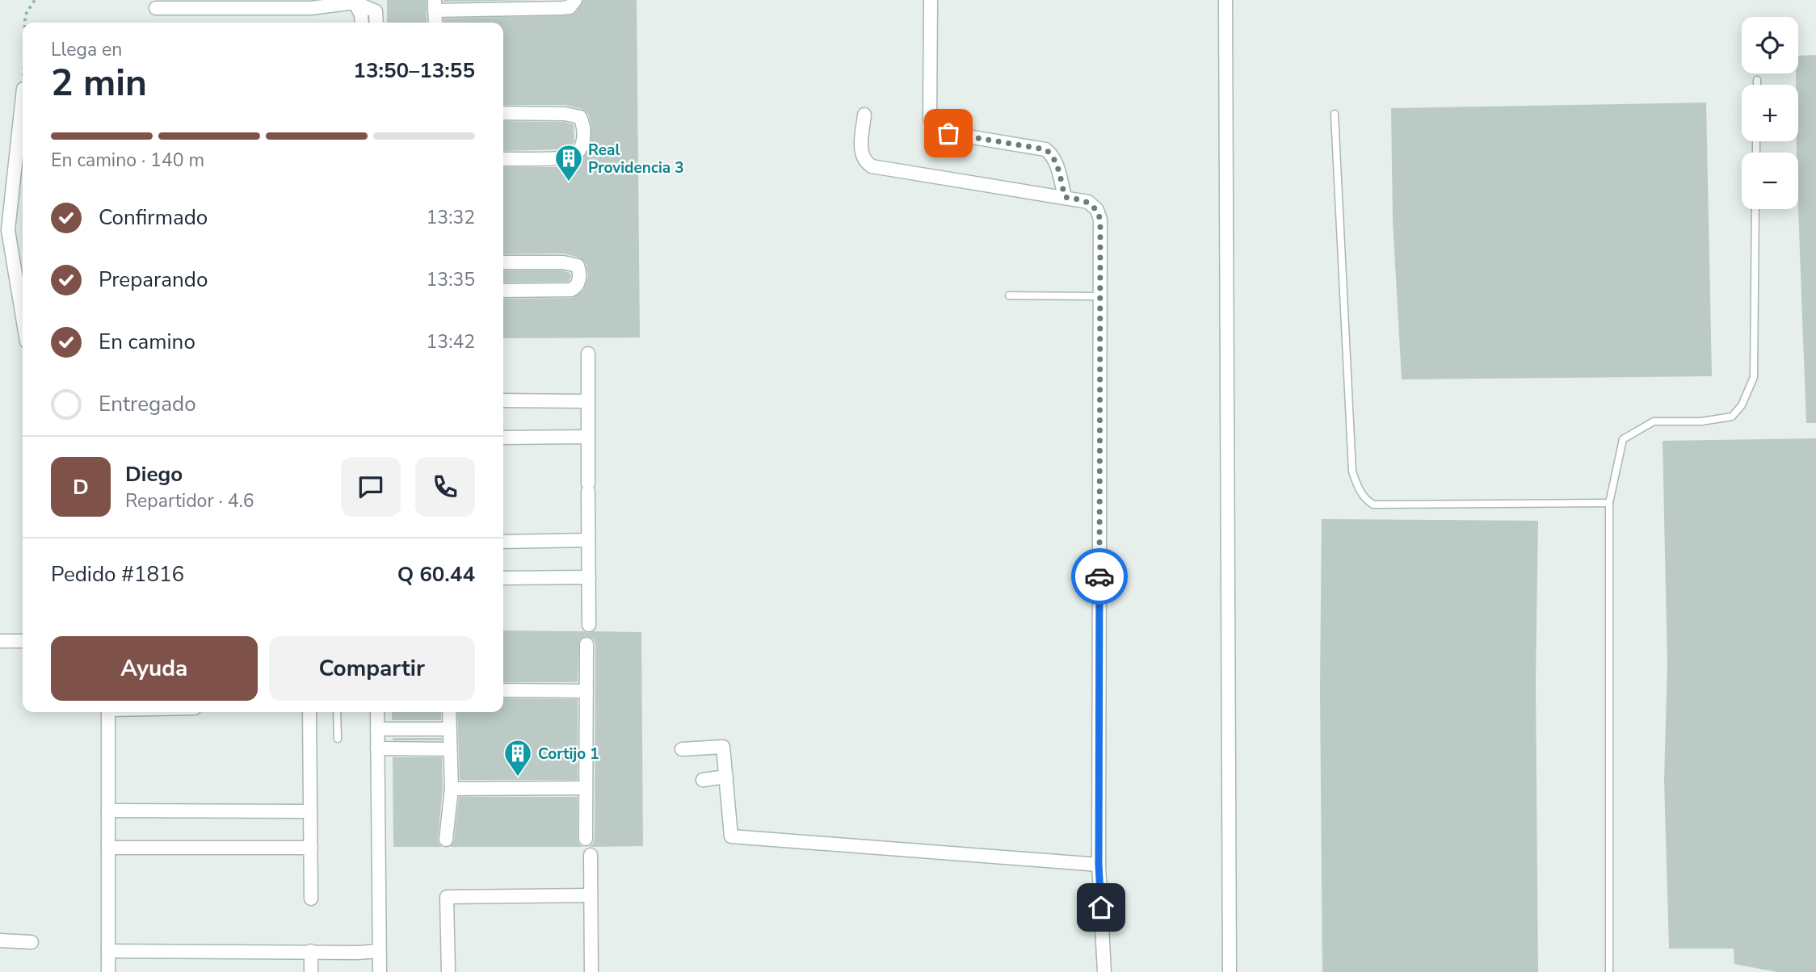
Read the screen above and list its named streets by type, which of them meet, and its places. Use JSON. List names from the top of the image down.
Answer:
{
  "places": {
    "building": ["Real Providencia 3", "Cortijo 1"]
  },
  "page": {
    "map_buttons": ["+", "−"],
    "heading": ["2 min", "Llega en", "13:50–13:55"],
    "panel": [
      "Diego",
      "Repartidor · 4.6",
      "Pedido #1816",
      "Q 60.44"
    ],
    "bar": "En camino · 140 m",
    "list": [
      ["Confirmado", "13:32"],
      ["Preparando", "13:35"],
      ["En camino", "13:42"],
      "Entregado"
    ],
    "round": "D",
    "buttons": ["Ayuda", "Compartir"]
  }
}
